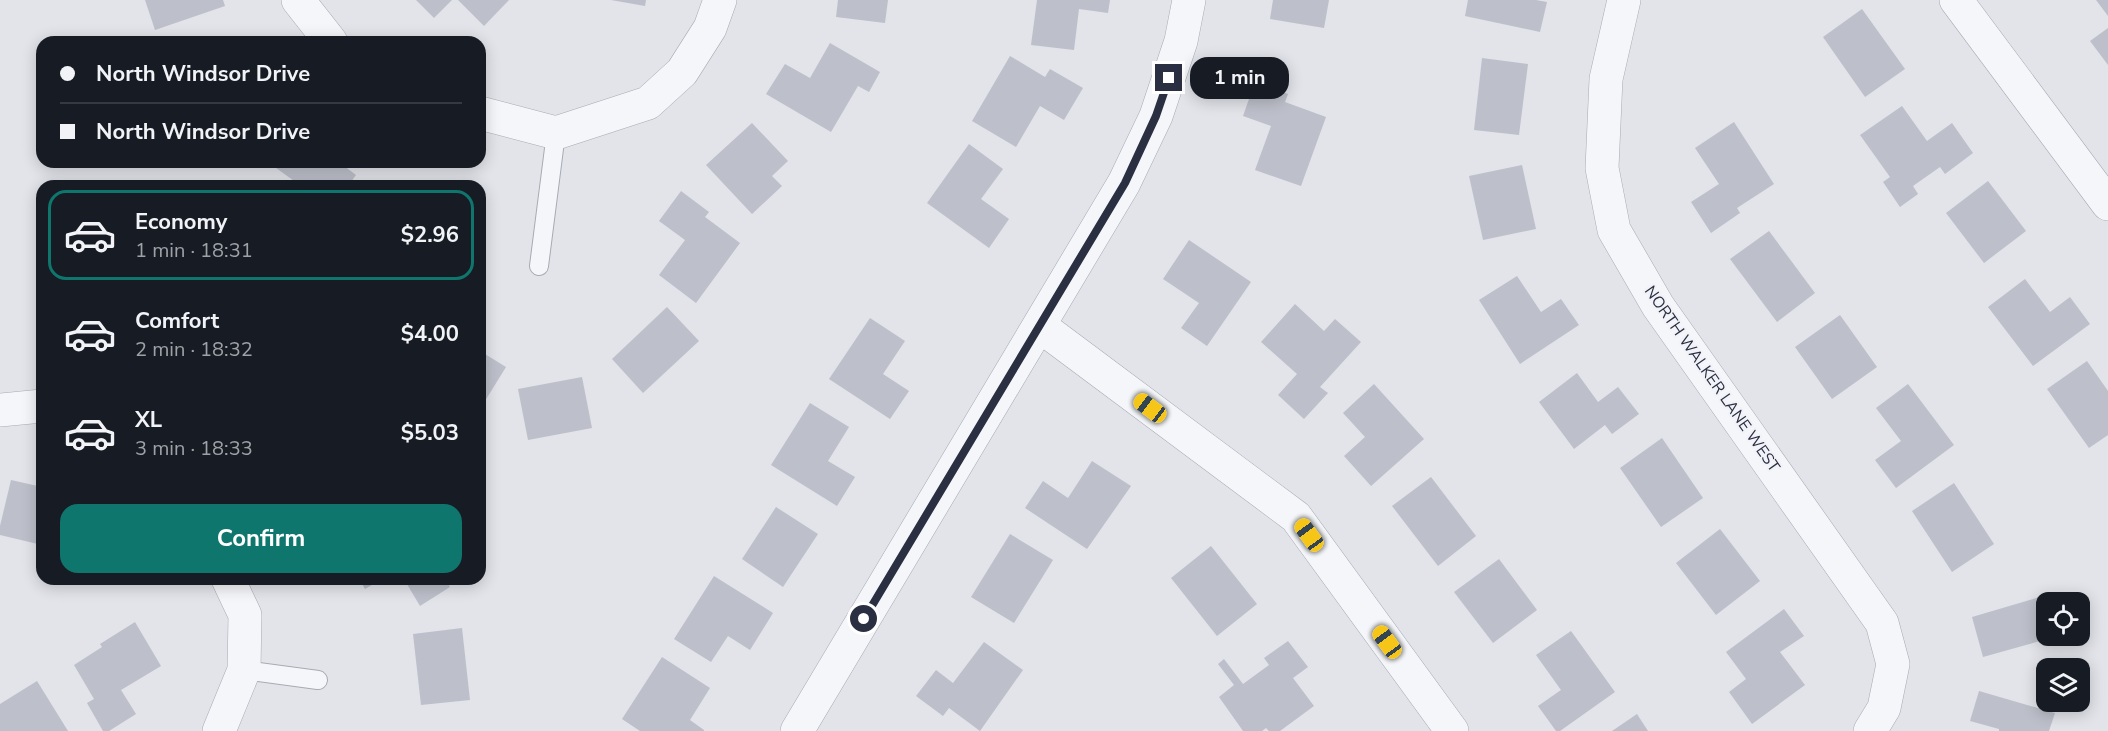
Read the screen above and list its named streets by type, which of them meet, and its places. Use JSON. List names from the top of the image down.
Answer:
{
  "streets": {
    "street": ["NORTH WALKER LANE WEST"]
  },
  "page": {
    "banner": ["North Windsor Drive", "North Windsor Drive"],
    "bubble": "1 min",
    "list": [
      {
        "name": "Economy",
        "note": "1 min · 18:31",
        "value": "$2.96"
      },
      {
        "name": "Comfort",
        "note": "2 min · 18:32",
        "value": "$4.00"
      },
      {
        "name": "XL",
        "note": "3 min · 18:33",
        "value": "$5.03"
      }
    ],
    "buttons": "Confirm"
  }
}
